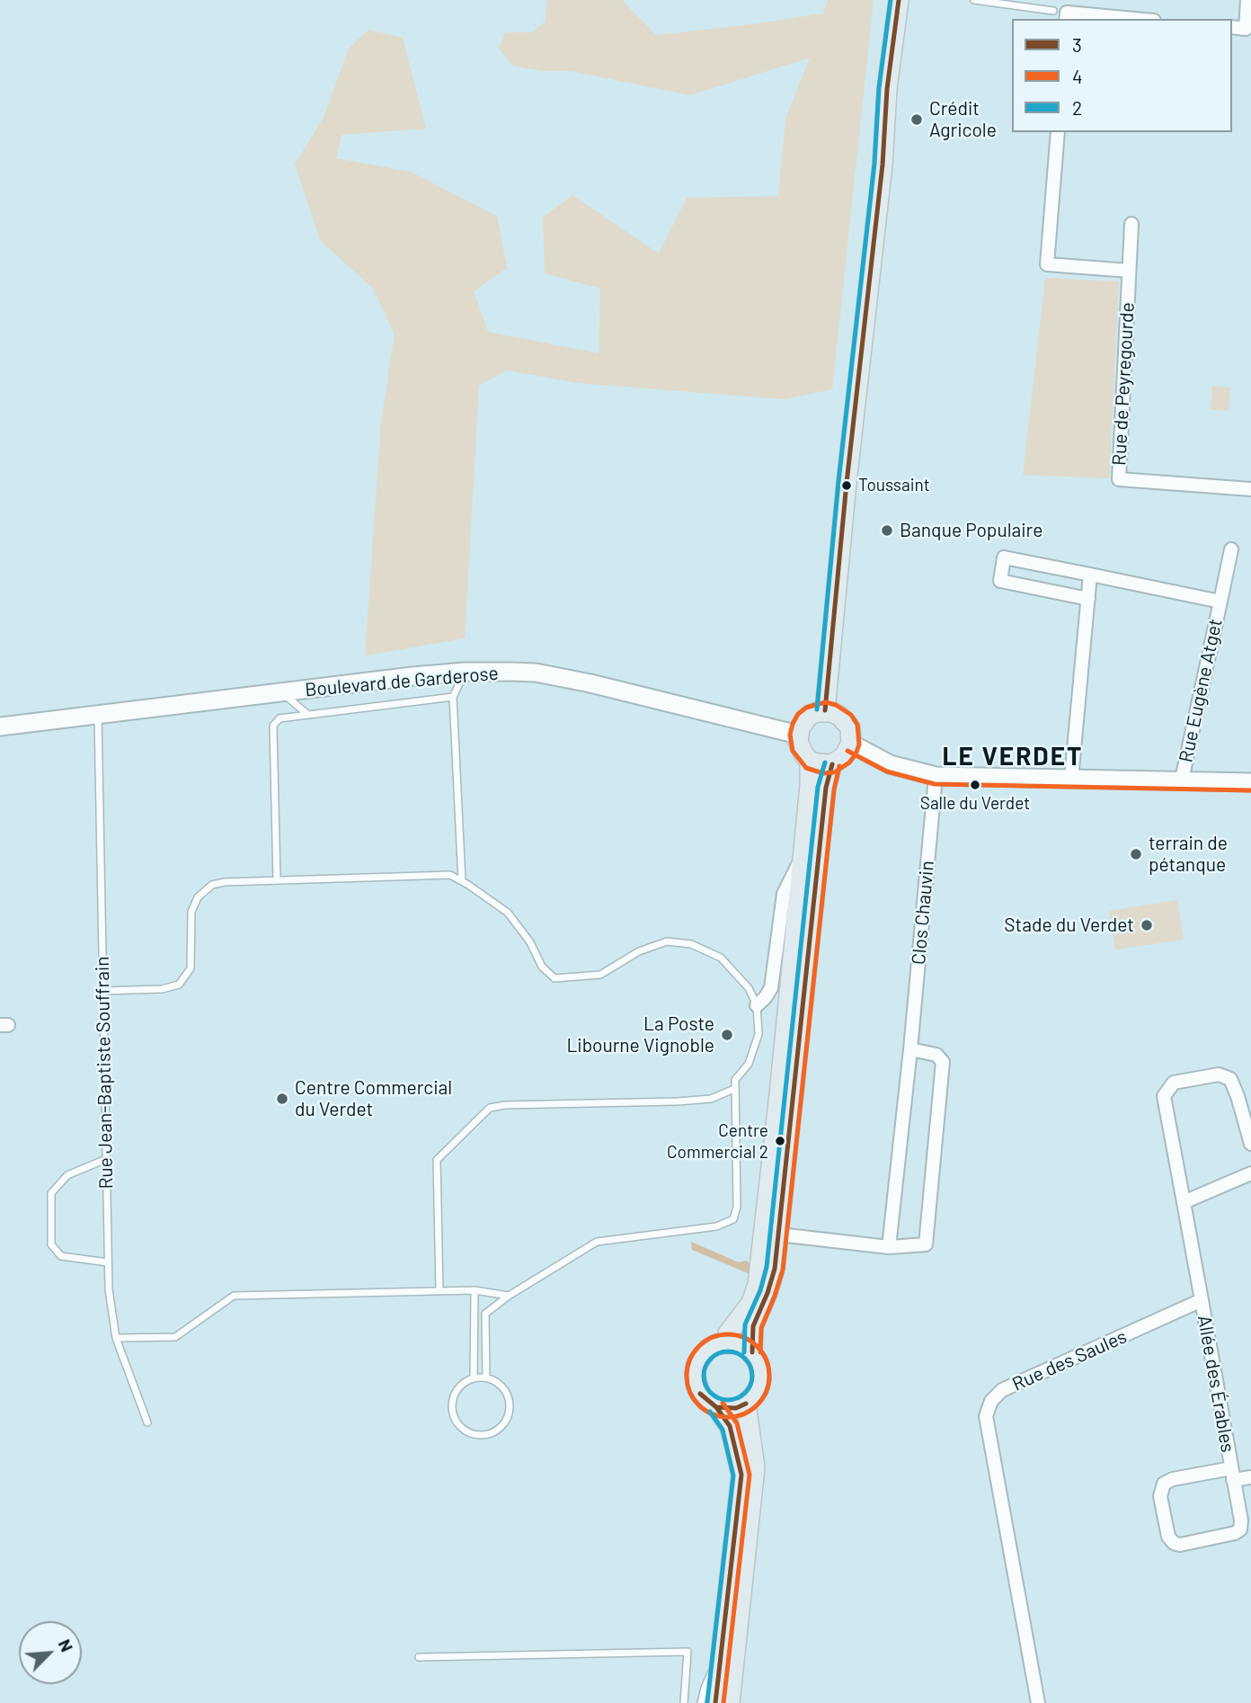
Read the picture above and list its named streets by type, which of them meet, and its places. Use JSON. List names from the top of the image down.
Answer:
{
  "streets": {
    "main road": ["Boulevard de Garderose"],
    "street": [
      "Rue de Peyregourde",
      "Rue Eugène Atget",
      "Clos Chauvin",
      "Rue des Saules",
      "Allée des Érables"
    ],
    "lane": ["Rue Jean-Baptiste Souffrain"]
  },
  "crossings": [
    ["Boulevard de Garderose", "Rue Jean-Baptiste Souffrain"],
    ["Rue des Saules", "Allée des Érables"]
  ],
  "districts": ["LE VERDET"],
  "places": [
    "Crédit Agricole",
    "Toussaint",
    "Banque Populaire",
    "Salle du Verdet",
    "terrain de pétanque",
    "Stade du Verdet",
    "La Poste Libourne Vignoble",
    "Centre Commercial du Verdet",
    "Centre Commercial 2"
  ],
  "lines": ["transit line 3", "transit line 2", "transit line 4"],
  "legend": ["3", "4", "2"],
  "north": "top right"
}
